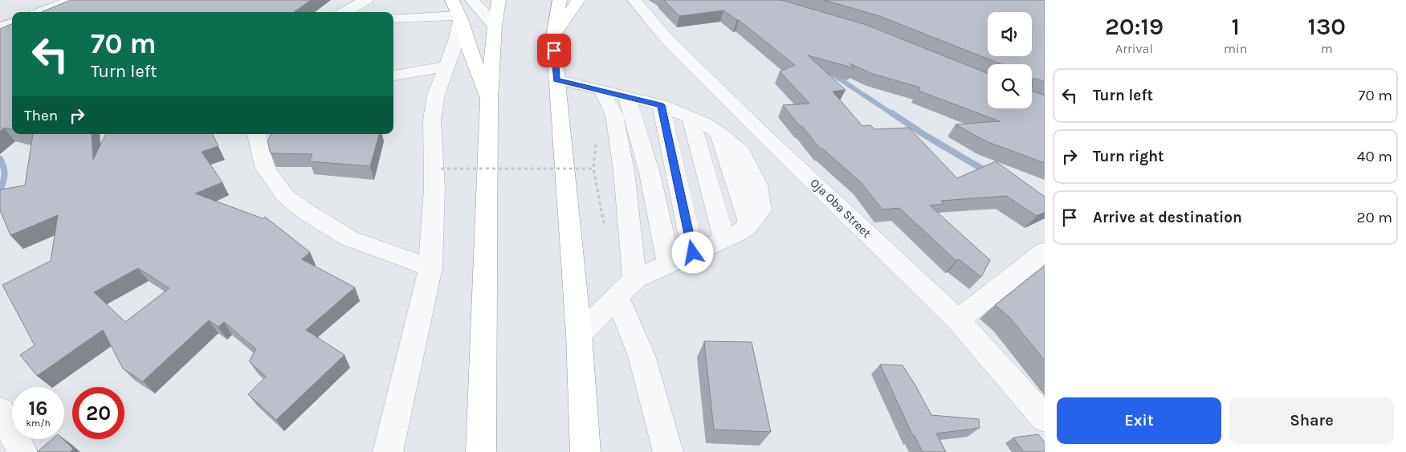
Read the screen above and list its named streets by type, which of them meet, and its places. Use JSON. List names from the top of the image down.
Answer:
{
  "streets": {
    "street": ["Oja Oba Street"]
  },
  "page": {
    "eta": [
      "20:19",
      "Arrival",
      "1",
      "min",
      "130",
      "m"
    ],
    "turn": ["70 m", "Turn left"],
    "list": [
      {
        "name": "Turn left",
        "value": "70 m"
      },
      {
        "name": "Turn right",
        "value": "40 m"
      },
      {
        "name": "Arrive at destination",
        "value": "20 m"
      }
    ],
    "then": "Then",
    "speed": "16 km/h",
    "limit": "20",
    "buttons": ["Exit", "Share"]
  }
}
